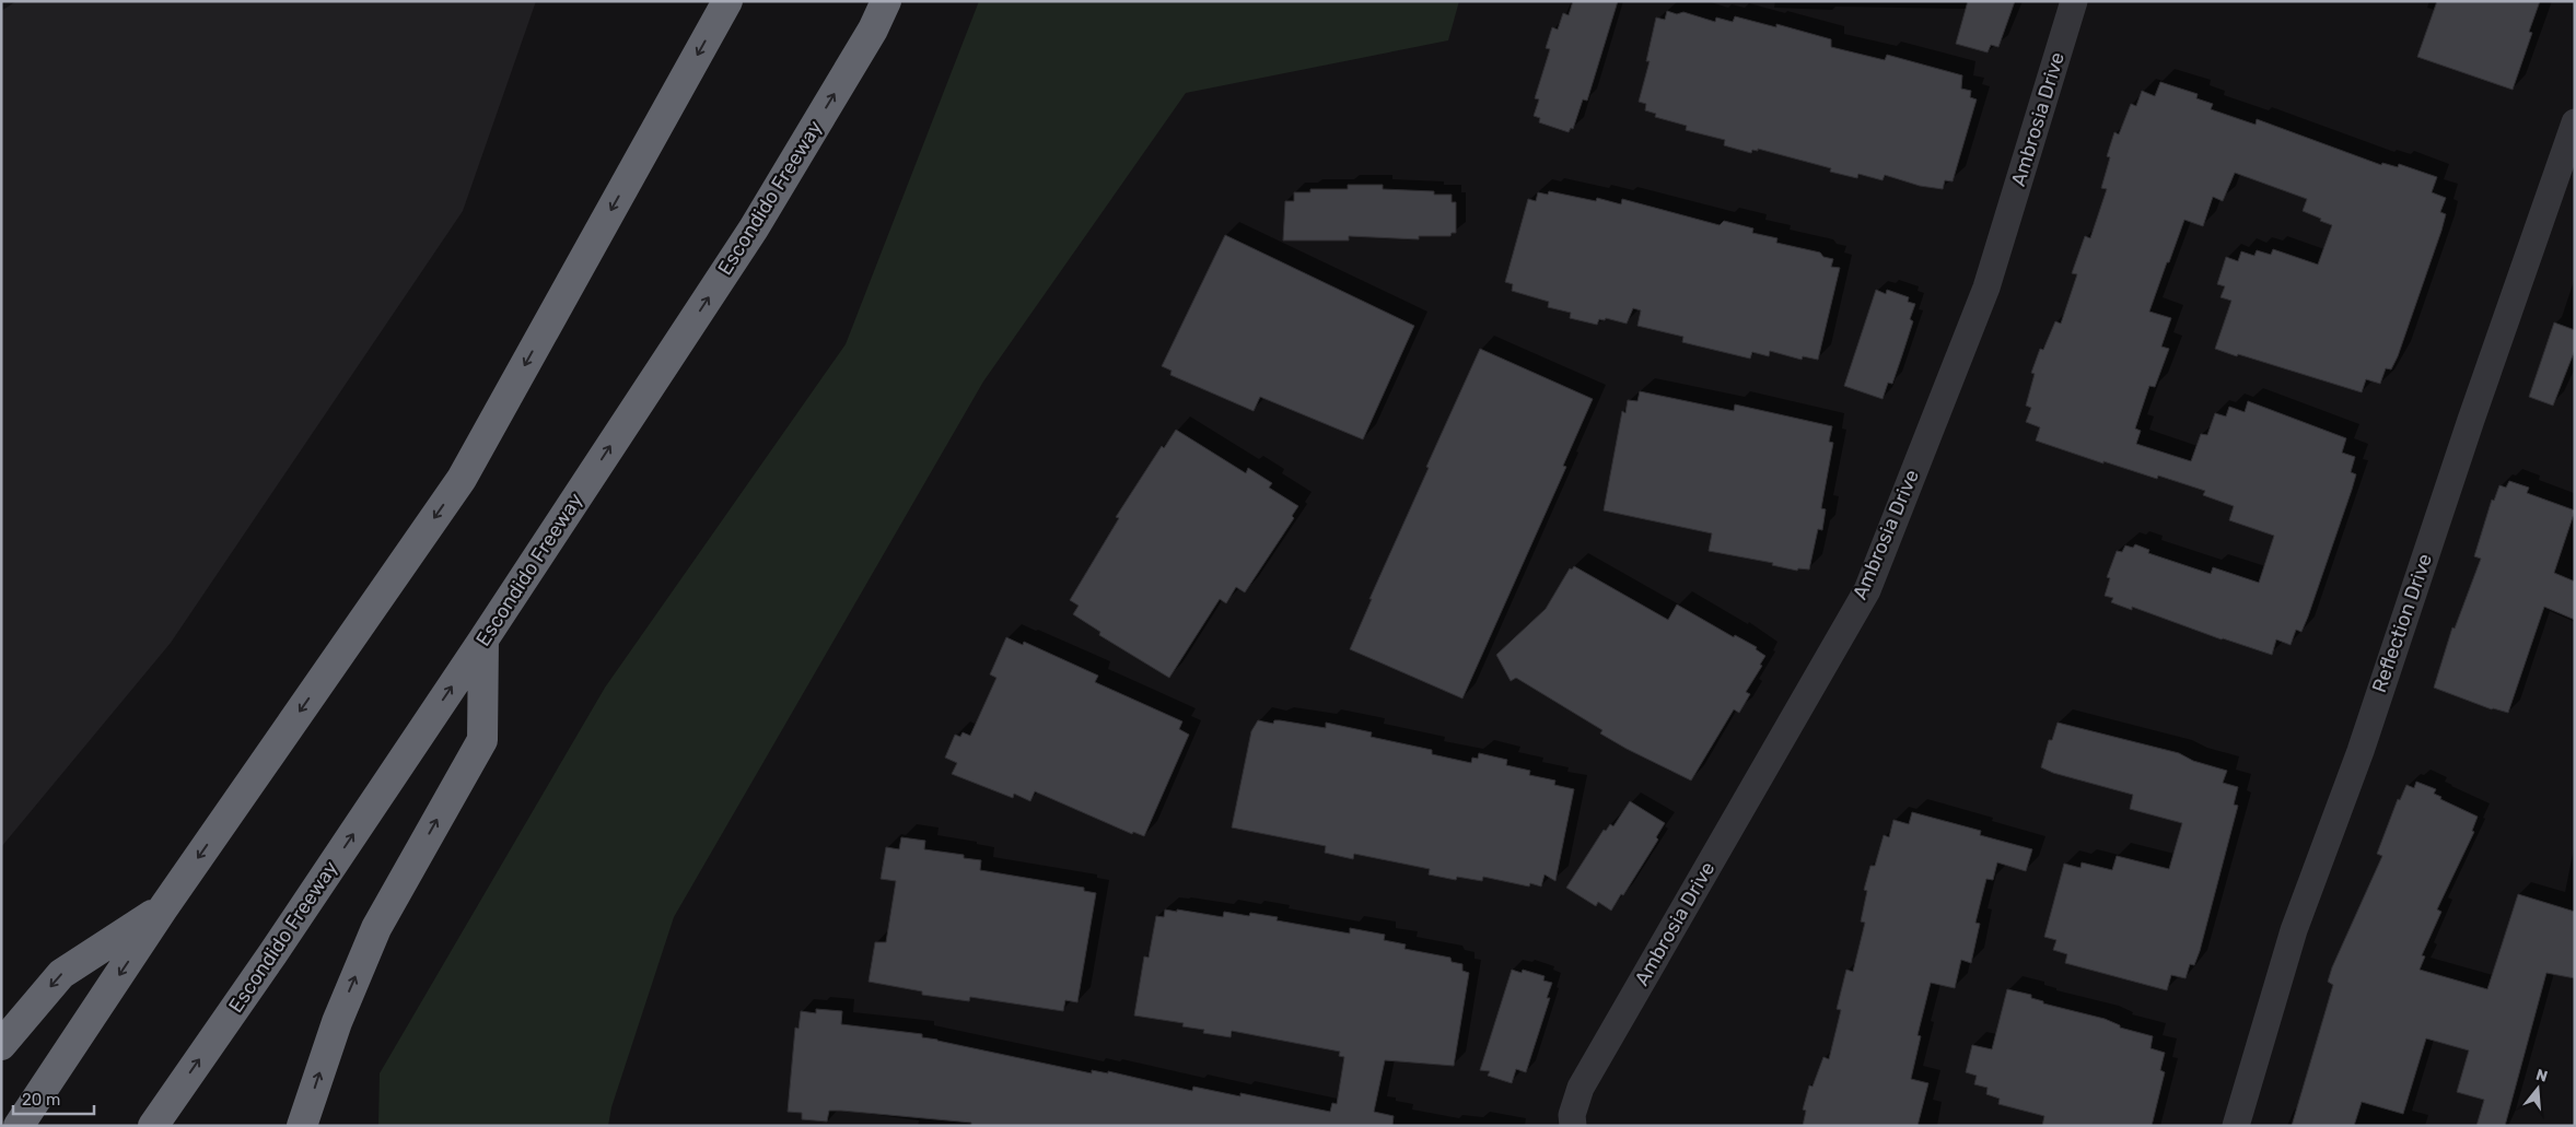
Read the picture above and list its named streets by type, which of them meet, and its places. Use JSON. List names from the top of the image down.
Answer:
{
  "streets": {
    "highway": ["Escondido Freeway"],
    "street": ["Ambrosia Drive", "Reflection Drive"]
  },
  "scale_bar": "20 m",
  "north": "top"
}
